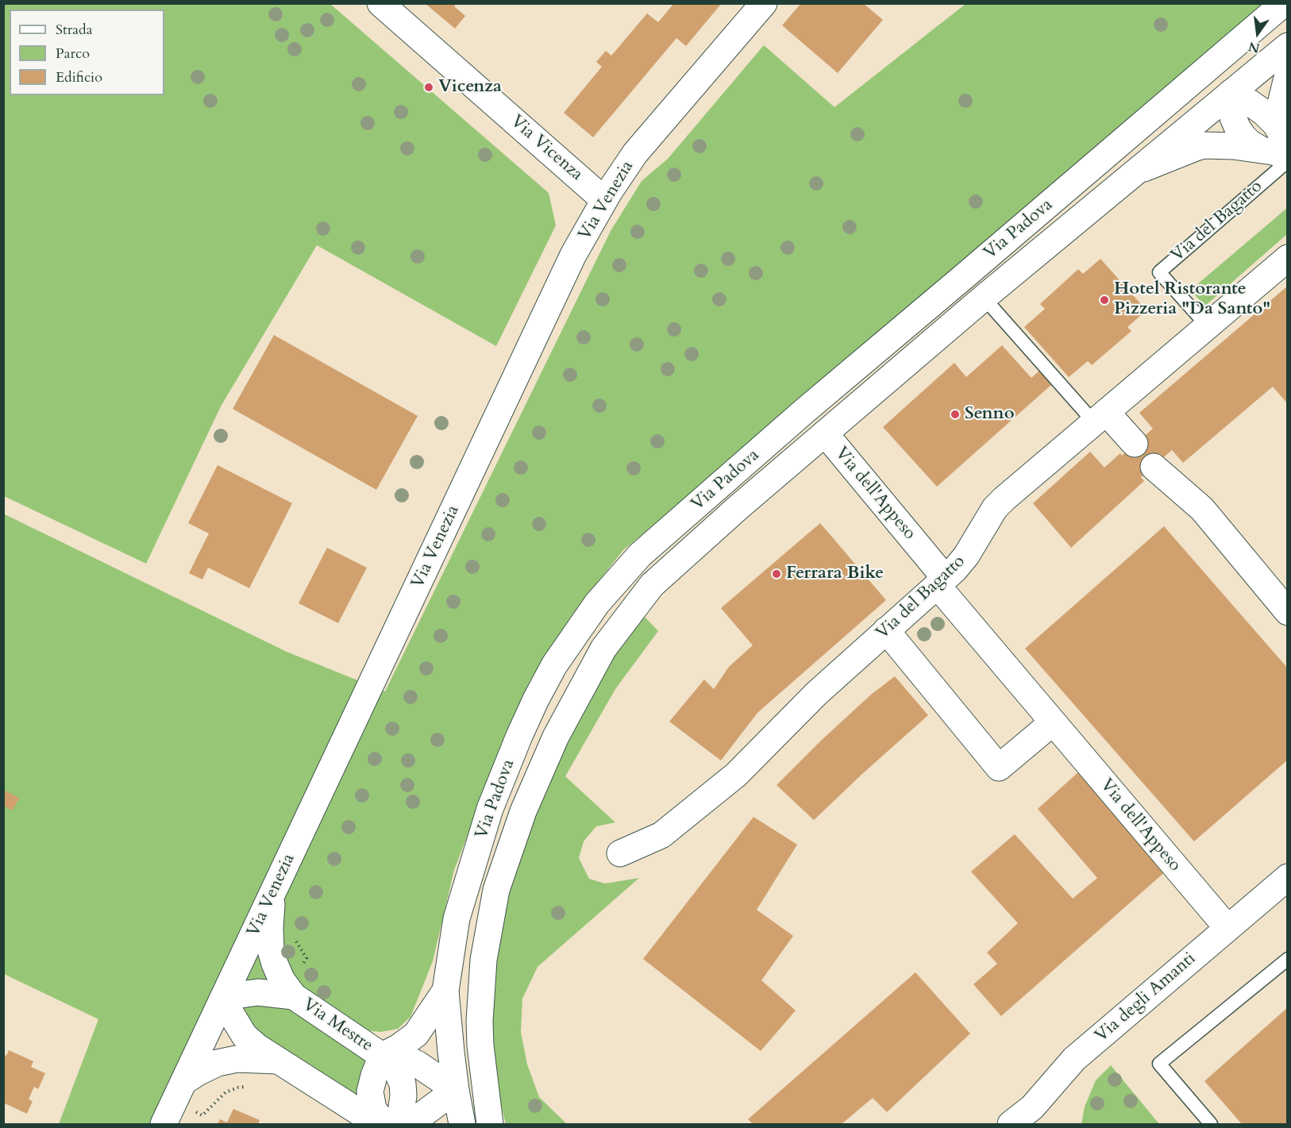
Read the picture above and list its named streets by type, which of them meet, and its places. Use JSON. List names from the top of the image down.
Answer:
{
  "streets": {
    "street": [
      "Via Vicenza",
      "Via Venezia",
      "Via del Bagatto",
      "Via Padova",
      "Via dell'Appeso",
      "Via degli Amanti",
      "Via Mestre"
    ]
  },
  "crossings": [
    ["Via Vicenza", "Via Venezia"],
    ["Via Venezia", "Via Mestre"],
    ["Via del Bagatto", "Via dell'Appeso"],
    ["Via Padova", "Via dell'Appeso"],
    ["Via Padova", "Via Mestre"],
    ["Via dell'Appeso", "Via degli Amanti"]
  ],
  "places": [
    "Vicenza",
    "Hotel Ristorante Pizzeria \"Da Santo\"",
    "Senno",
    "Ferrara Bike"
  ],
  "legend": ["Strada", "Parco", "Edificio"],
  "north": "bottom"
}
